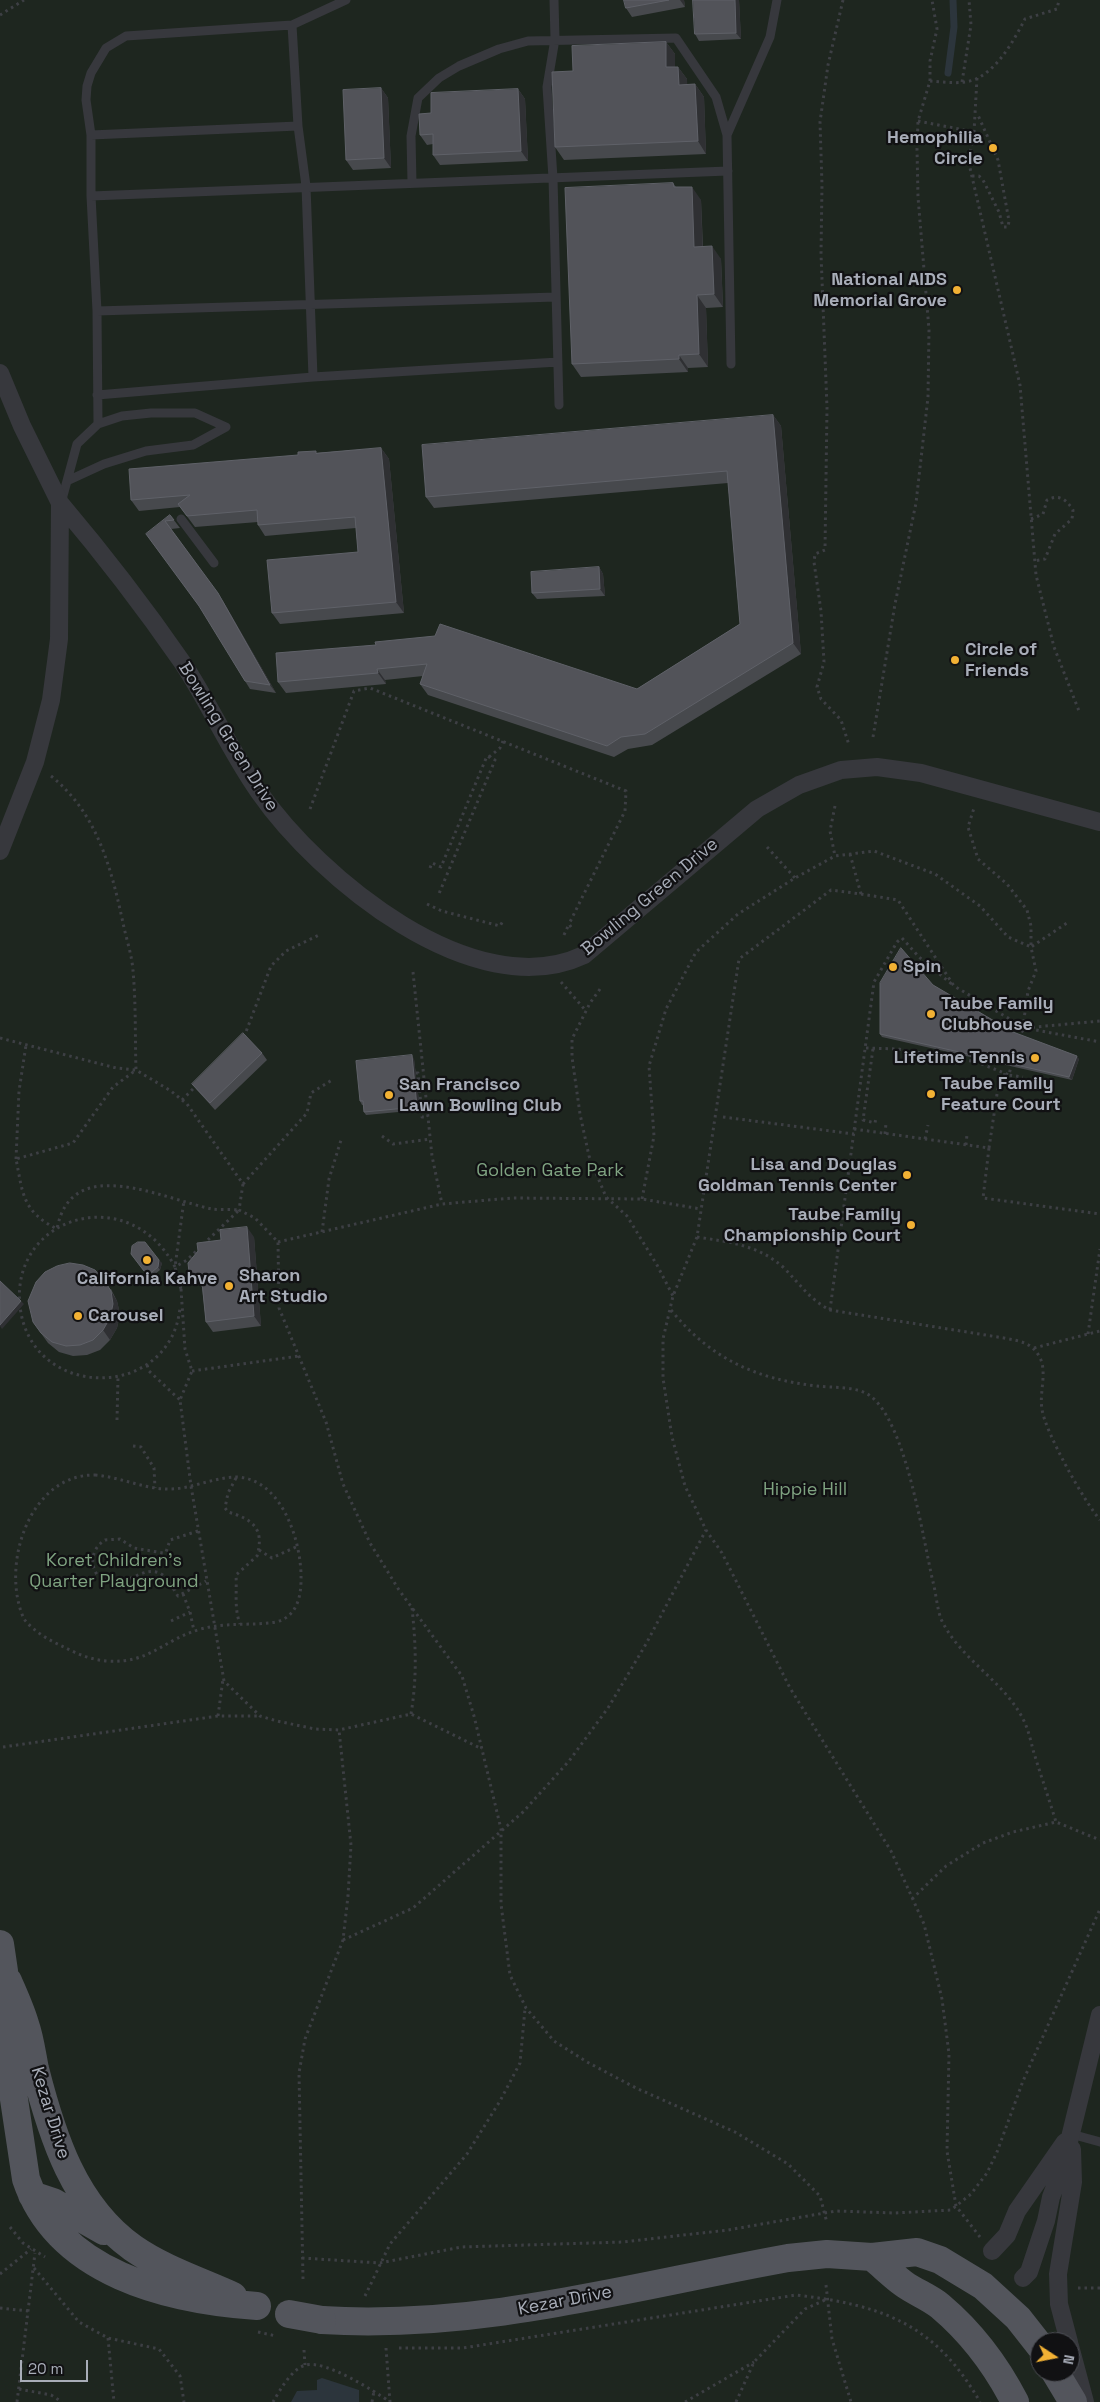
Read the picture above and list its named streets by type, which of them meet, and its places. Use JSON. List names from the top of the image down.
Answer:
{
  "streets": {
    "main road": ["Kezar Drive"],
    "street": ["Bowling Green Drive"]
  },
  "parks": ["Golden Gate Park", "Hippie Hill", "Koret Children's Quarter Playground"],
  "places": [
    "Hemophilia Circle",
    "National AIDS Memorial Grove",
    "Circle of Friends",
    "Spin",
    "Taube Family Clubhouse",
    "Lifetime Tennis",
    "Taube Family Feature Court",
    "San Francisco Lawn Bowling Club",
    "Lisa and Douglas Goldman Tennis Center",
    "Taube Family Championship Court",
    "California Kahve",
    "Sharon Art Studio",
    "Carousel"
  ],
  "scale_bar": "20 m",
  "north": "right"
}
